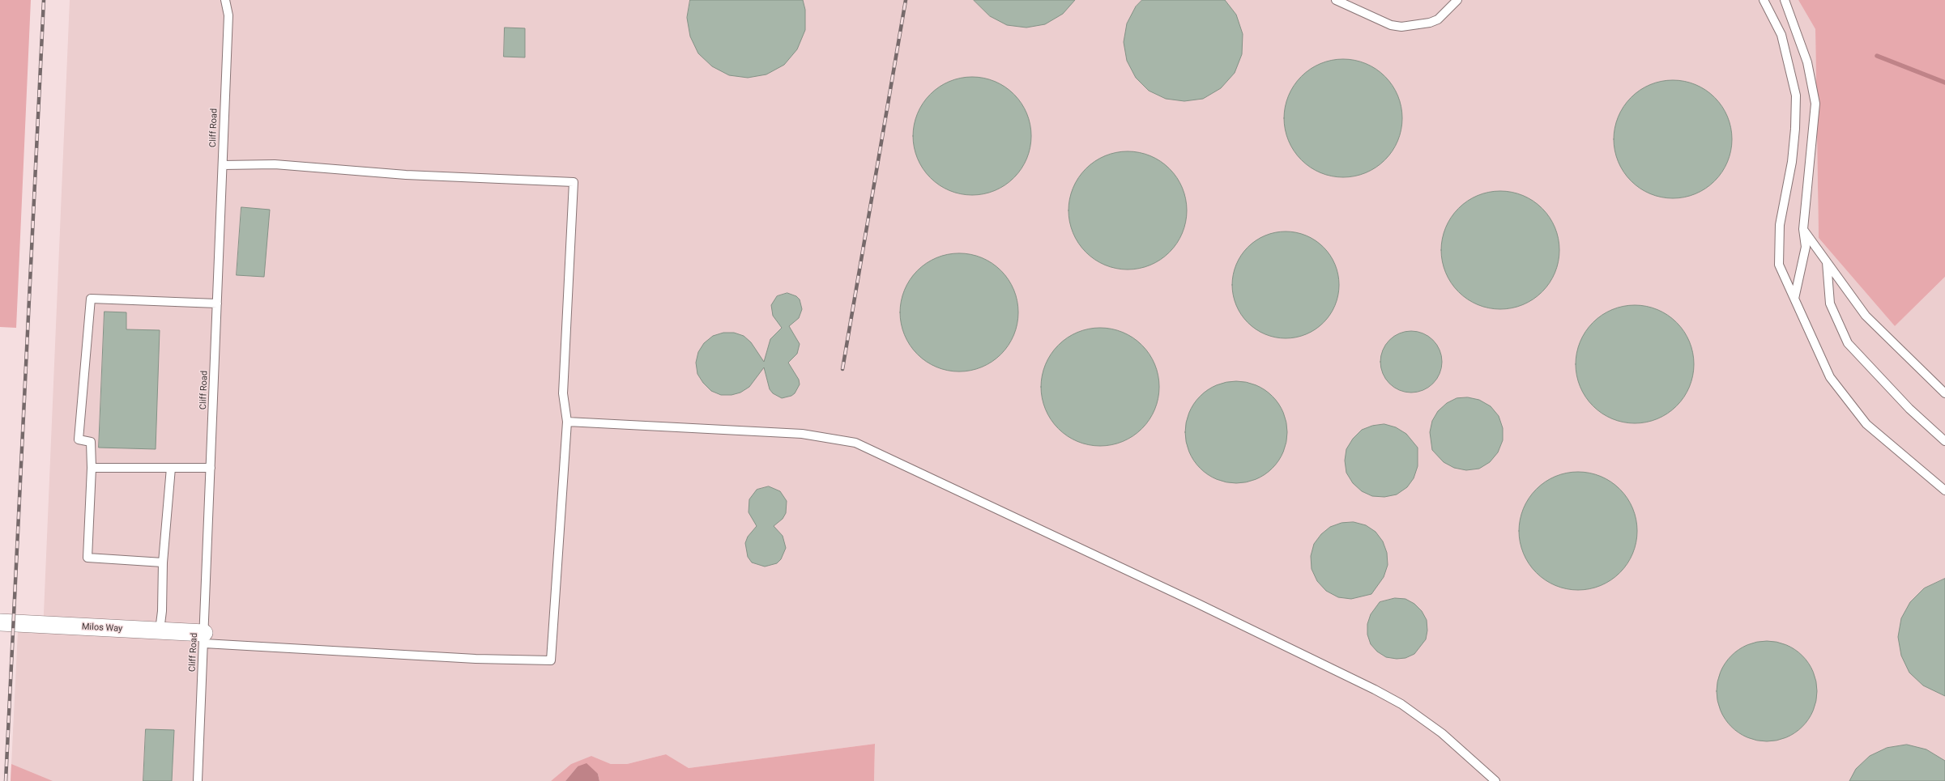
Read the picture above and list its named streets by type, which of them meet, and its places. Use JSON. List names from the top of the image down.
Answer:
{
  "streets": {
    "street": ["Milos Way"],
    "lane": ["Cliff Road"]
  },
  "crossings": [
    ["Cliff Road", "Milos Way"]
  ]
}
